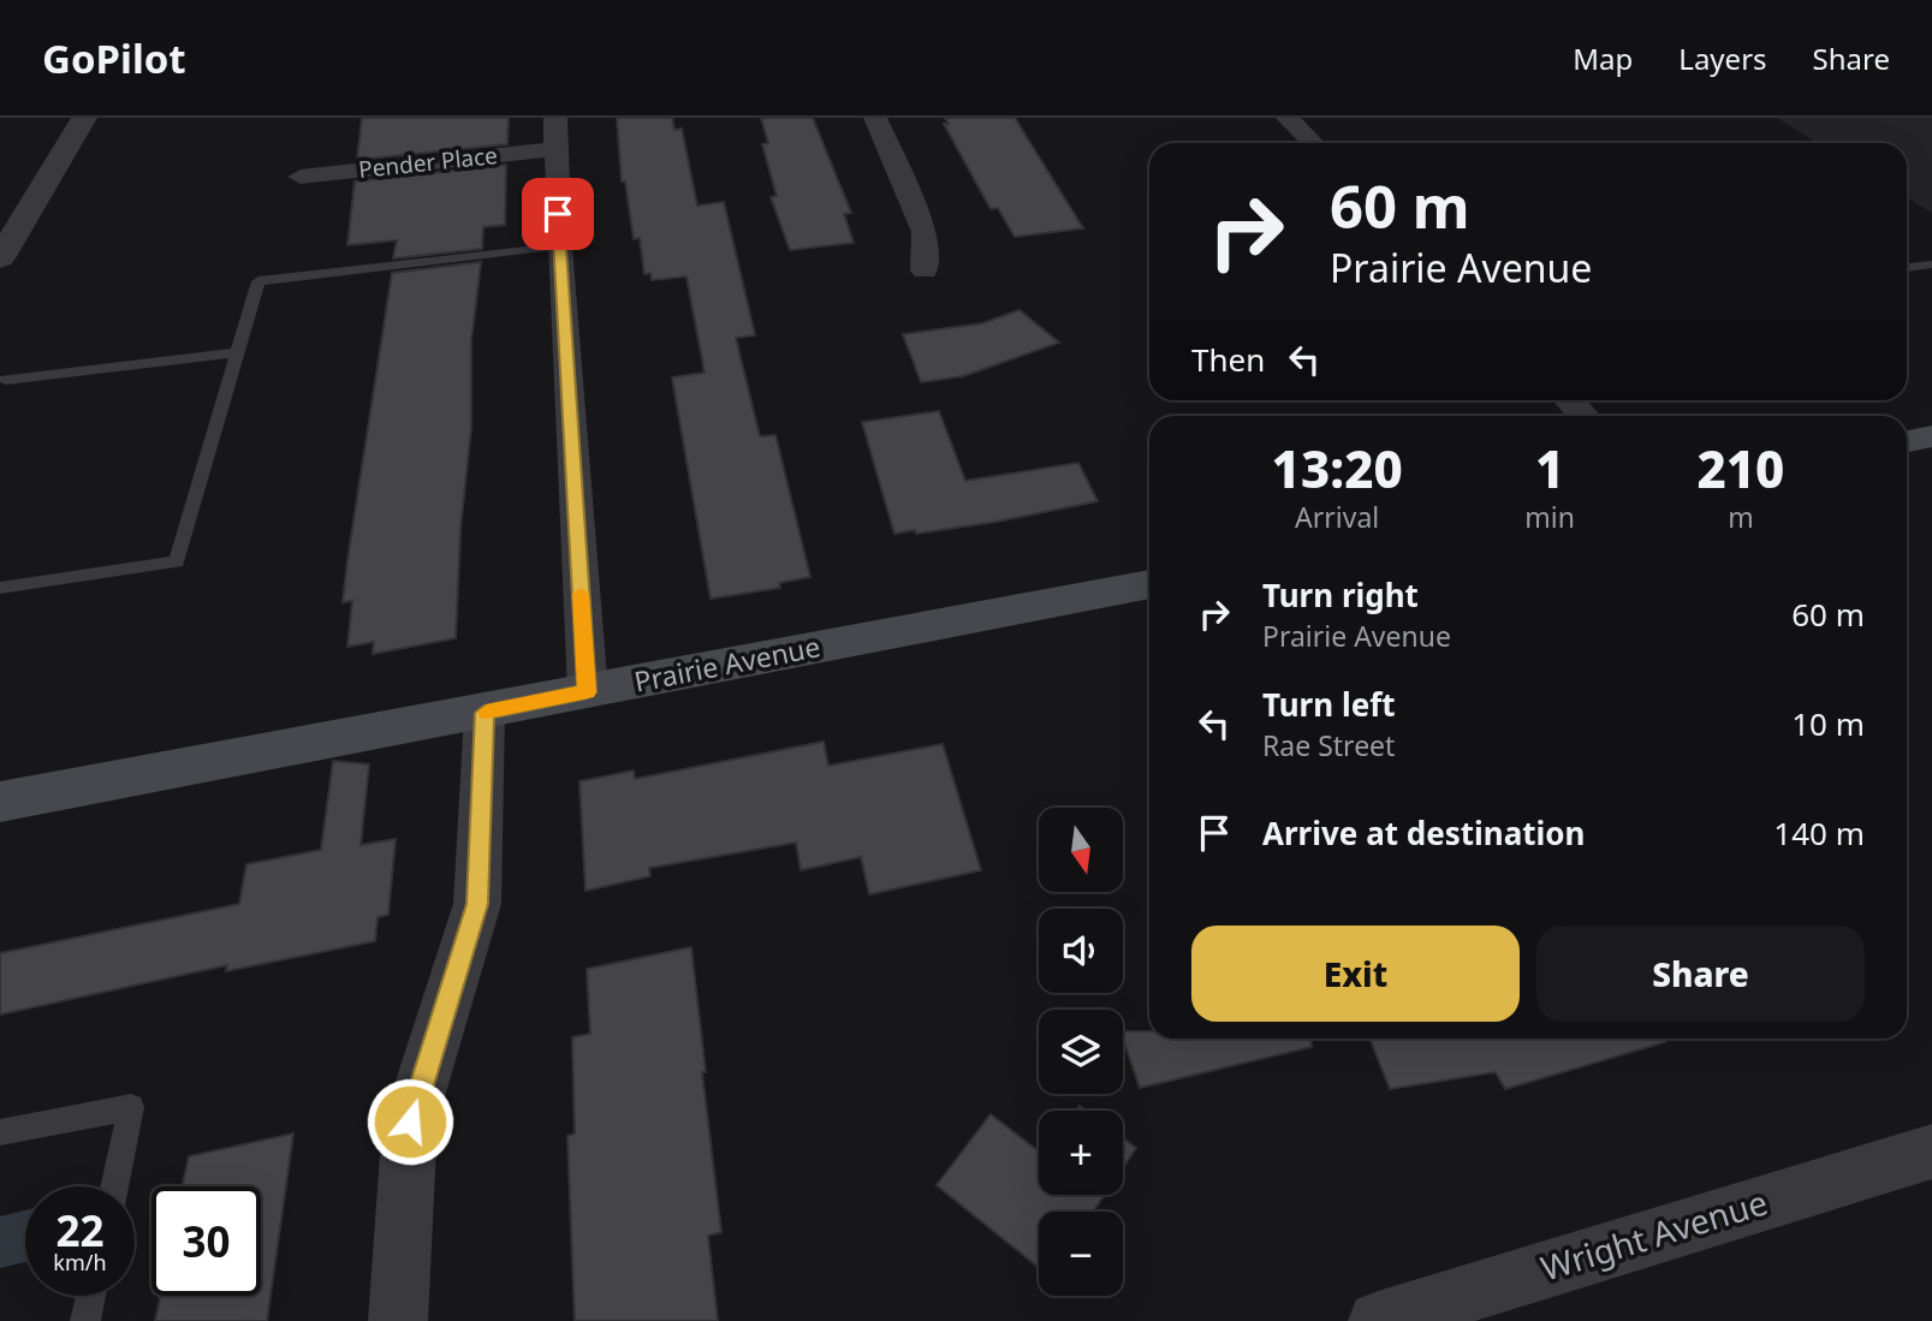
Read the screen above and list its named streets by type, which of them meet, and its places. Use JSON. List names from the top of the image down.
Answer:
{
  "streets": {
    "main road": ["Prairie Avenue"],
    "street": ["Pender Place", "Wright Avenue"]
  },
  "north": "bottom",
  "page": {
    "header": "GoPilot",
    "nav": ["Map", "Layers", "Share"],
    "turn": ["60 m", "Prairie Avenue"],
    "then": "Then",
    "eta": [
      "13:20",
      "Arrival",
      "1",
      "min",
      "210",
      "m"
    ],
    "list": [
      {
        "name": "Turn right",
        "note": "Prairie Avenue",
        "value": "60 m"
      },
      {
        "name": "Turn left",
        "note": "Rae Street",
        "value": "10 m"
      },
      {
        "name": "Arrive at destination",
        "value": "140 m"
      }
    ],
    "map_buttons": ["+", "−"],
    "buttons": ["Exit", "Share"],
    "speed": "22 km/h",
    "limit": "30"
  }
}
